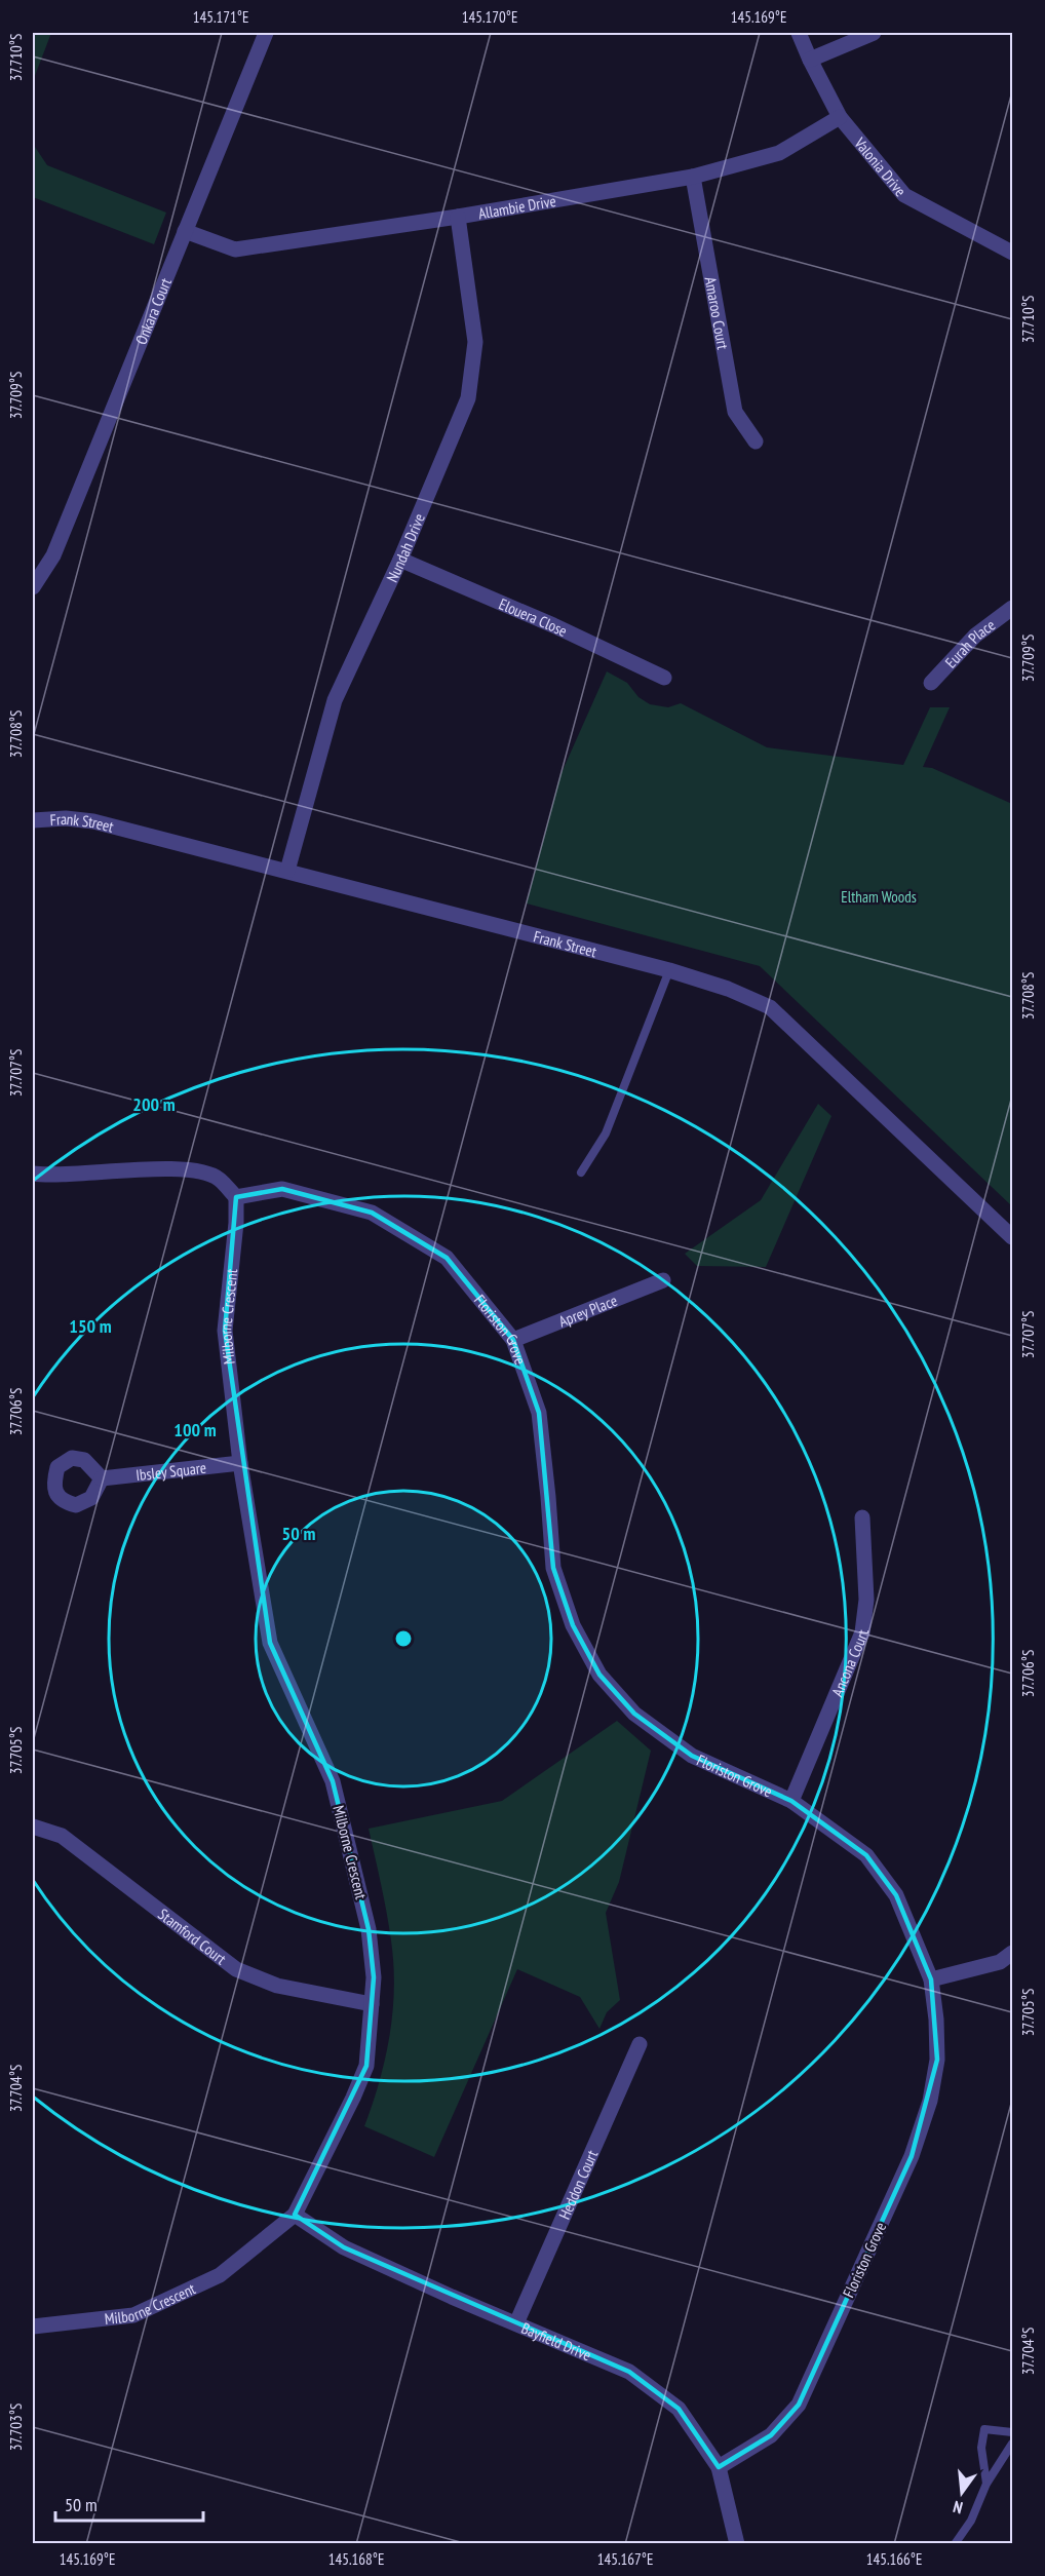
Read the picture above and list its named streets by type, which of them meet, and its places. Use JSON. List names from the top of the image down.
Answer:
{
  "streets": {
    "street": [
      "Valonia Drive",
      "Allambie Drive",
      "Onkara Court",
      "Amaroo Court",
      "Nundah Drive",
      "Elouera Close",
      "Eurah Place",
      "Frank Street",
      "Aprey Place",
      "Milborne Crescent",
      "Floriston Grove",
      "Ibsley Square",
      "Ancona Court",
      "Stamford Court",
      "Heddon Court",
      "Bayfield Drive"
    ]
  },
  "crossings": [
    ["Valonia Drive", "Allambie Drive"],
    ["Allambie Drive", "Onkara Court"],
    ["Allambie Drive", "Amaroo Court"],
    ["Allambie Drive", "Nundah Drive"],
    ["Nundah Drive", "Elouera Close"],
    ["Nundah Drive", "Frank Street"],
    ["Aprey Place", "Floriston Grove"],
    ["Milborne Crescent", "Floriston Grove"],
    ["Milborne Crescent", "Ibsley Square"],
    ["Milborne Crescent", "Stamford Court"],
    ["Milborne Crescent", "Bayfield Drive"],
    ["Floriston Grove", "Ancona Court"],
    ["Floriston Grove", "Bayfield Drive"],
    ["Heddon Court", "Bayfield Drive"]
  ],
  "parks": ["Eltham Woods"],
  "scale_bar": "50 m",
  "north": "bottom",
  "coordinates": [
    "145.171°E",
    "145.170°E",
    "145.169°E",
    "37.710°S",
    "37.709°S",
    "37.708°S",
    "37.707°S",
    "37.706°S",
    "37.705°S",
    "37.704°S",
    "37.703°S",
    "145.168°E",
    "145.167°E",
    "145.166°E"
  ],
  "rings": [
    "200 m",
    "150 m",
    "100 m",
    "50 m"
  ]
}
